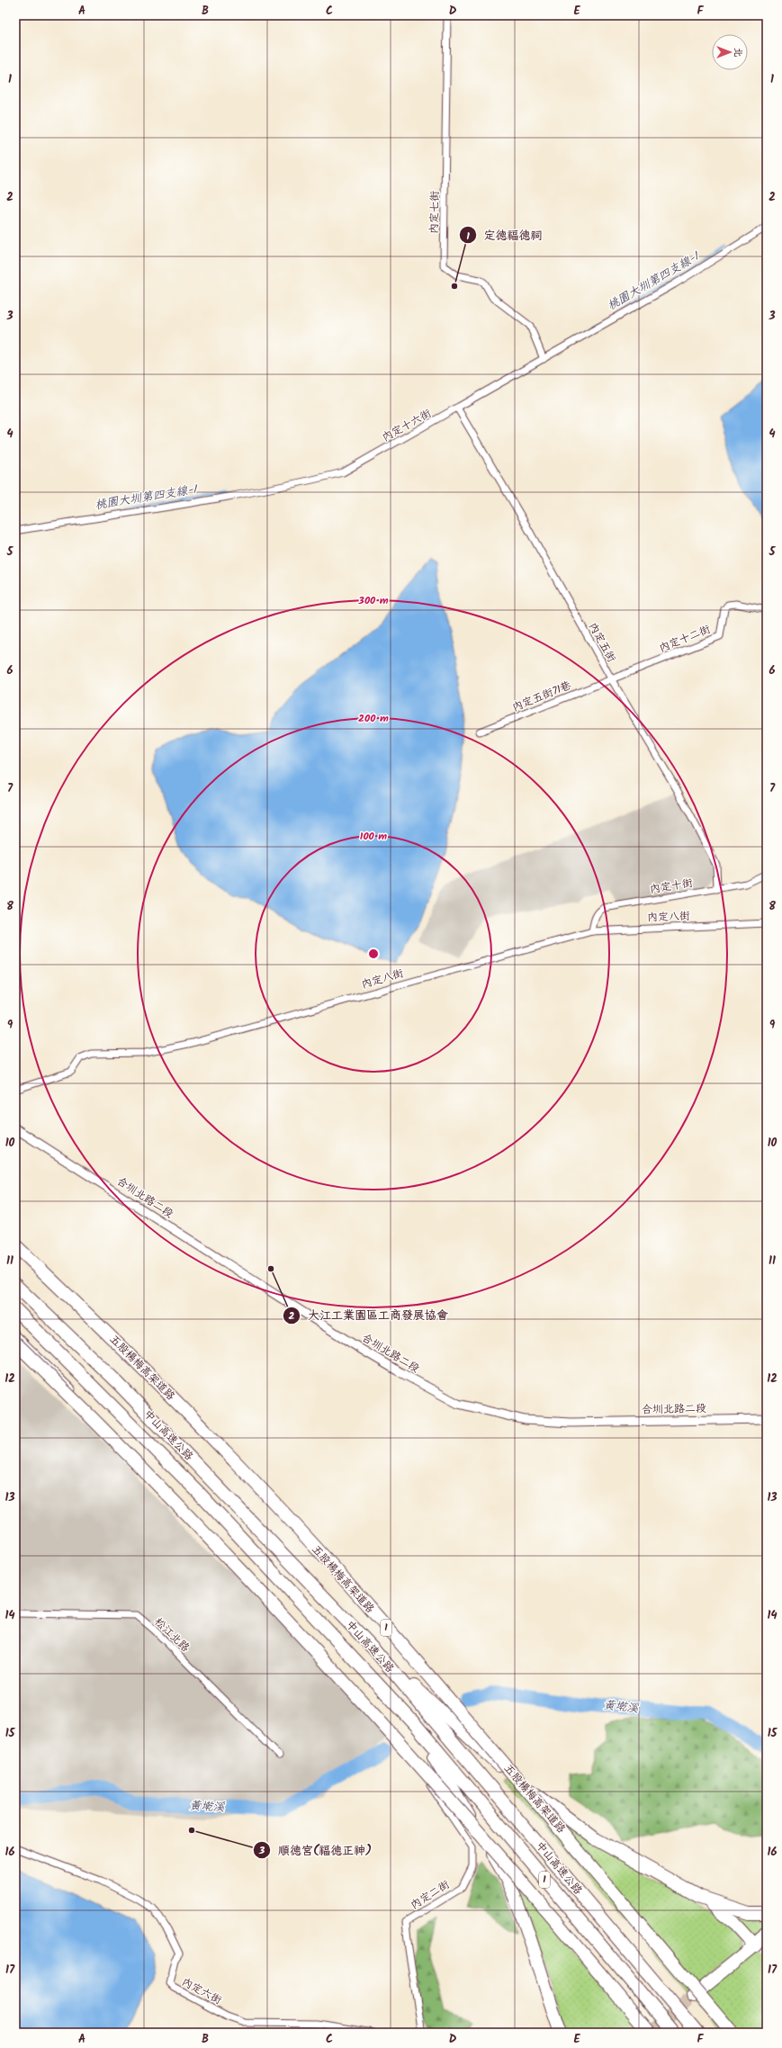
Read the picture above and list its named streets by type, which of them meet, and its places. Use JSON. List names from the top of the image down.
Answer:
{
  "streets": {
    "highway": ["五股楊梅高架道路", "中山高速公路", "1"],
    "street": [
      "內定七街",
      "內定十六街",
      "內定十二街",
      "內定五街",
      "內定五街71巷",
      "內定十街",
      "內定八街",
      "合圳北路二段",
      "松江北路",
      "內定二街",
      "內定六街"
    ]
  },
  "crossings": [
    ["內定七街", "內定十六街"],
    ["內定十六街", "內定五街"],
    ["內定十二街", "內定五街"],
    ["內定十二街", "內定五街71巷"],
    ["內定五街", "內定五街71巷"],
    ["內定五街", "內定十街"],
    ["內定十街", "內定八街"]
  ],
  "water": ["桃園大圳第四支線-1", "黃墘溪"],
  "places": ["定德福德祠", "大江工業園區工商發展協會", "順德宮(福德正神)"],
  "north": "right",
  "grid": {
    "columns": [
      "A",
      "B",
      "C",
      "D",
      "E",
      "F"
    ],
    "rows": [
      "1",
      "2",
      "3",
      "4",
      "5",
      "6",
      "7",
      "8",
      "9",
      "10",
      "11",
      "12",
      "13",
      "14",
      "15",
      "16",
      "17"
    ]
  },
  "rings": ["300 m", "200 m", "100 m"]
}
